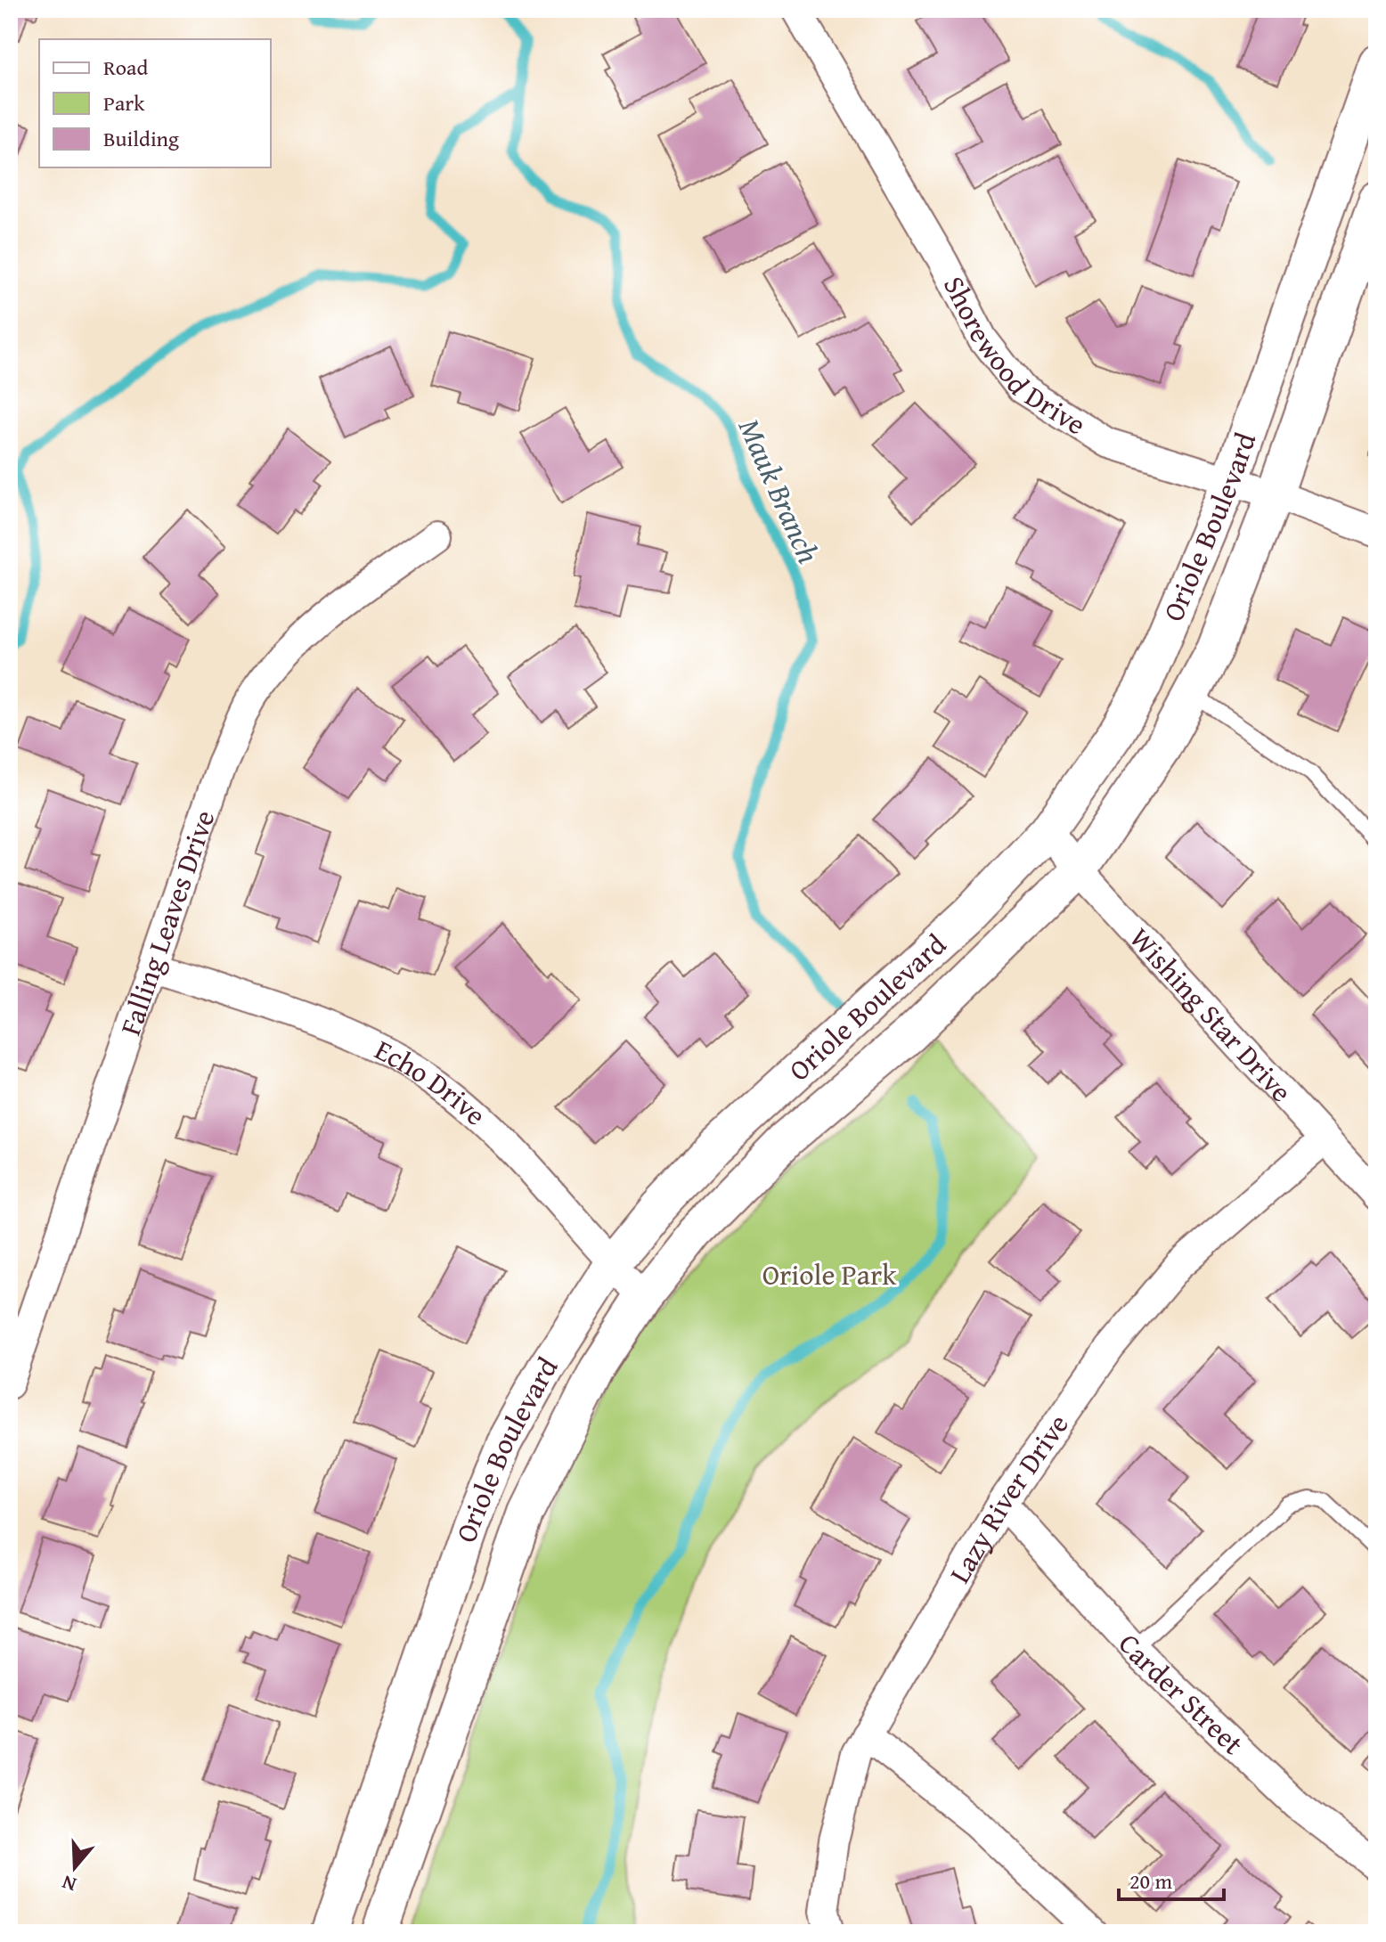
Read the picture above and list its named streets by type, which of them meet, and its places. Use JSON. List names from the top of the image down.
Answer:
{
  "streets": {
    "street": [
      "Shorewood Drive",
      "Oriole Boulevard",
      "Falling Leaves Drive",
      "Wishing Star Drive",
      "Echo Drive",
      "Lazy River Drive",
      "Carder Street"
    ]
  },
  "crossings": [
    ["Shorewood Drive", "Oriole Boulevard"],
    ["Oriole Boulevard", "Wishing Star Drive"],
    ["Oriole Boulevard", "Echo Drive"],
    ["Falling Leaves Drive", "Echo Drive"],
    ["Wishing Star Drive", "Lazy River Drive"],
    ["Lazy River Drive", "Carder Street"]
  ],
  "water": ["Mauk Branch"],
  "parks": ["Oriole Park"],
  "legend": ["Road", "Park", "Building"],
  "scale_bar": "20 m",
  "north": "bottom"
}
